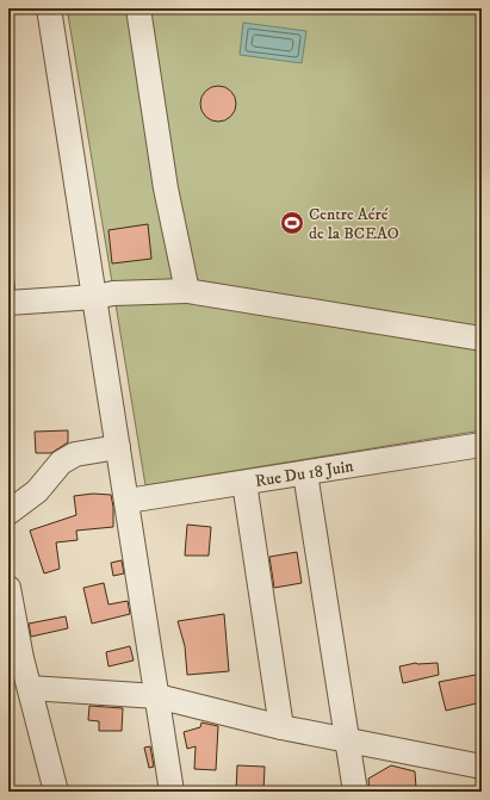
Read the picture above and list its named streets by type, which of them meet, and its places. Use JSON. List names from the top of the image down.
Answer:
{
  "streets": {
    "street": ["Rue Du 18 Juin"]
  },
  "places": {
    "sports": ["Centre Aéré de la BCEAO"]
  }
}
